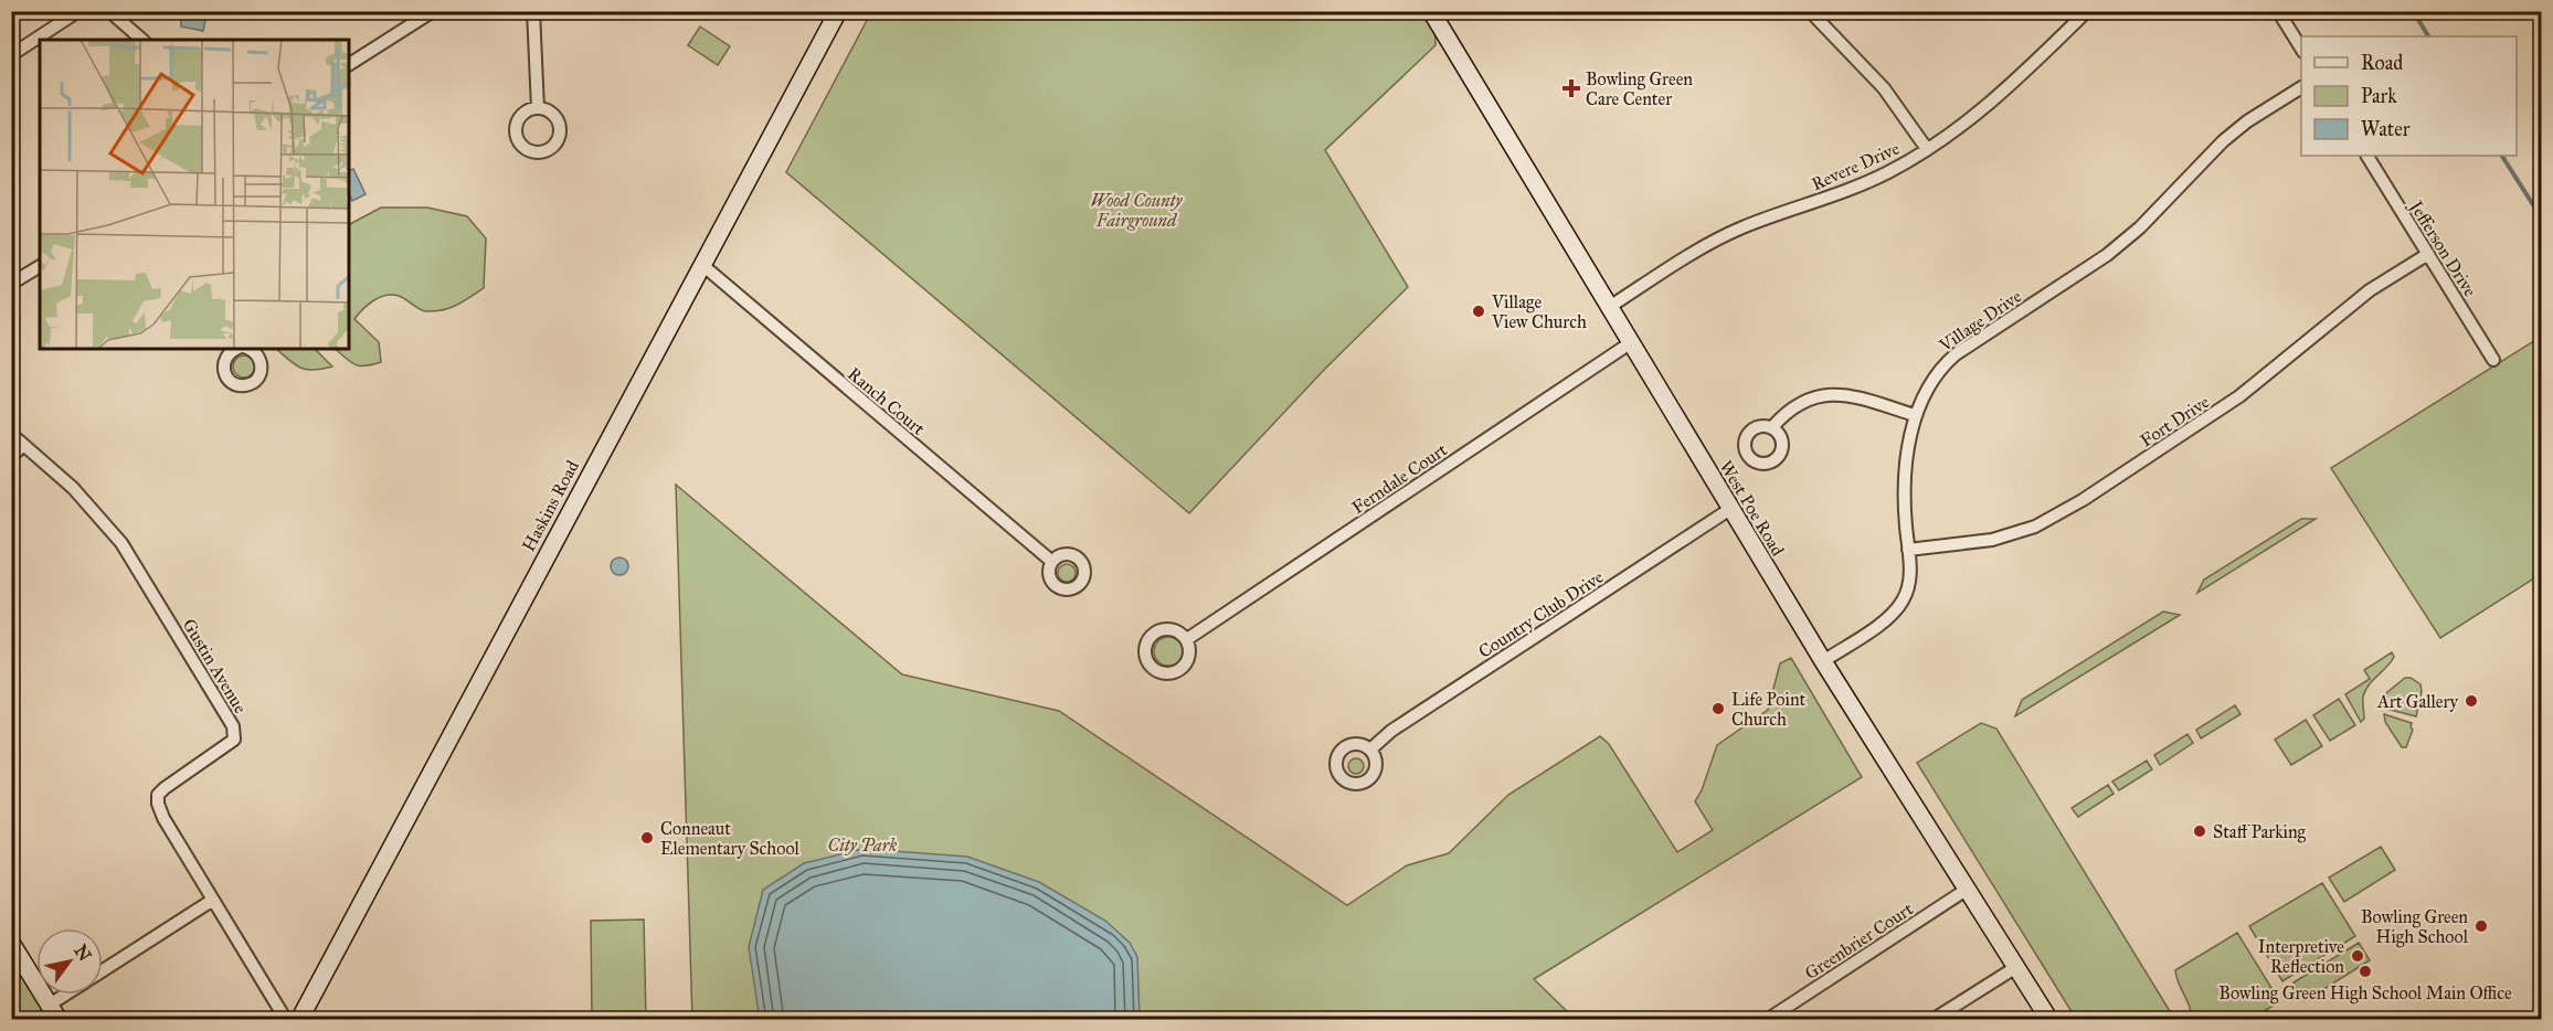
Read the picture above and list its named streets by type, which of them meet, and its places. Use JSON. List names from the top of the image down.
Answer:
{
  "streets": {
    "main road": ["Haskins Road", "West Poe Road"],
    "street": [
      "Revere Drive",
      "Jefferson Drive",
      "Village Drive",
      "Ranch Court",
      "Fort Drive",
      "Ferndale Court",
      "Country Club Drive",
      "Gustin Avenue",
      "Greenbrier Court"
    ]
  },
  "crossings": [
    ["Revere Drive", "West Poe Road"],
    ["Jefferson Drive", "Fort Drive"],
    ["Village Drive", "Fort Drive"],
    ["Village Drive", "West Poe Road"],
    ["Ranch Court", "Haskins Road"],
    ["Ferndale Court", "West Poe Road"],
    ["West Poe Road", "Country Club Drive"],
    ["West Poe Road", "Greenbrier Court"]
  ],
  "parks": ["Wood County Fairground", "City Park"],
  "places": {
    "health": ["Bowling Green Care Center"],
    "other": [
      "Village View Church",
      "Art Gallery",
      "Life Point Church",
      "Staff Parking",
      "Conneaut Elementary School",
      "Bowling Green High School",
      "Interpretive Reflection",
      "Bowling Green High School Main Office"
    ]
  },
  "legend": ["Road", "Park", "Water"],
  "north": "top right"
}
